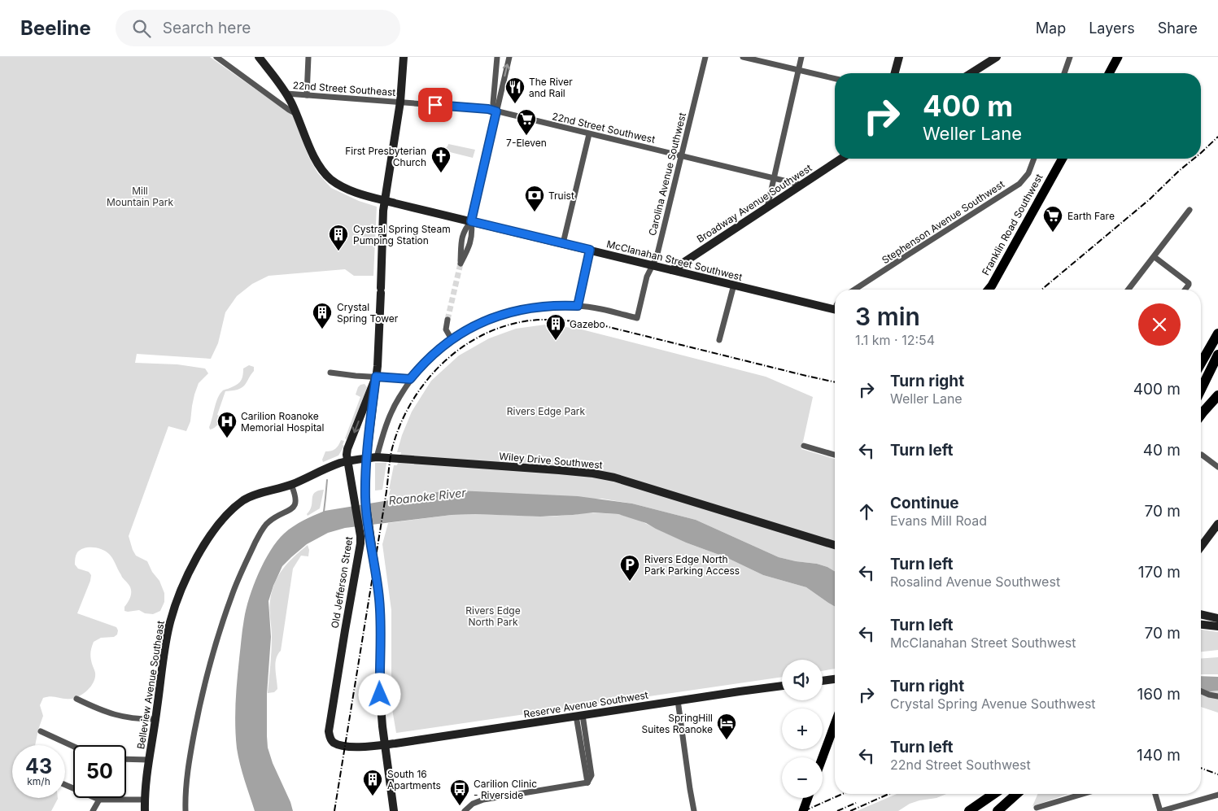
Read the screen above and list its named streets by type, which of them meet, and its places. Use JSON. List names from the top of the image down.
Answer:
{
  "streets": {
    "main road": ["Franklin Road Southwest"],
    "street": [
      "22nd Street Southeast",
      "22nd Street Southwest",
      "Carolina Avenue Southwest",
      "Broadway Avenue Southwest",
      "Stephenson Avenue Southwest",
      "McClanahan Street Southwest",
      "Wiley Drive Southwest",
      "Old Jefferson Street",
      "Belleview Avenue Southeast",
      "Reserve Avenue Southwest"
    ]
  },
  "crossings": [
    ["22nd Street Southeast", "22nd Street Southwest"],
    ["22nd Street Southeast", "McClanahan Street Southwest"],
    ["22nd Street Southwest", "Carolina Avenue Southwest"],
    ["22nd Street Southwest", "Broadway Avenue Southwest"],
    ["Carolina Avenue Southwest", "McClanahan Street Southwest"],
    ["Broadway Avenue Southwest", "McClanahan Street Southwest"],
    ["Wiley Drive Southwest", "Old Jefferson Street"],
    ["Wiley Drive Southwest", "Belleview Avenue Southeast"],
    ["Old Jefferson Street", "Belleview Avenue Southeast"],
    ["Old Jefferson Street", "Reserve Avenue Southwest"]
  ],
  "water": ["Roanoke River"],
  "parks": ["Mill Mountain Park", "Rivers Edge Park", "Rivers Edge North Park"],
  "places": {
    "restaurant": ["The River and Rail"],
    "supermarket": ["7-Eleven", "Earth Fare"],
    "church": ["First Presbyterian Church"],
    "bank": ["Truist"],
    "building": [
      "Cystral Spring Steam Pumping Station",
      "Crystal Spring Tower",
      "Gazebo",
      "South 16 Apartments"
    ],
    "hospital": ["Carilion Roanoke Memorial Hospital"],
    "parking": ["Rivers Edge North Park Parking Access"],
    "hotel": ["SpringHill Suites Roanoke"],
    "bus stop": ["Carilion Clinic - Riverside"]
  },
  "page": {
    "header": "Beeline",
    "search": "Search here",
    "nav": ["Map", "Layers", "Share"],
    "turn": ["400 m", "Weller Lane"],
    "heading": ["3 min", "1.1 km · 12:54"],
    "list": [
      {
        "name": "Turn right",
        "note": "Weller Lane",
        "value": "400 m"
      },
      {
        "name": "Turn left",
        "value": "40 m"
      },
      {
        "name": "Continue",
        "note": "Evans Mill Road",
        "value": "70 m"
      },
      {
        "name": "Turn left",
        "note": "Rosalind Avenue Southwest",
        "value": "170 m"
      },
      {
        "name": "Turn left",
        "note": "McClanahan Street Southwest",
        "value": "70 m"
      },
      {
        "name": "Turn right",
        "note": "Crystal Spring Avenue Southwest",
        "value": "160 m"
      },
      {
        "name": "Turn left",
        "note": "22nd Street Southwest",
        "value": "140 m"
      }
    ],
    "map_buttons": ["+", "−"],
    "speed": "43 km/h",
    "limit": "50"
  }
}
